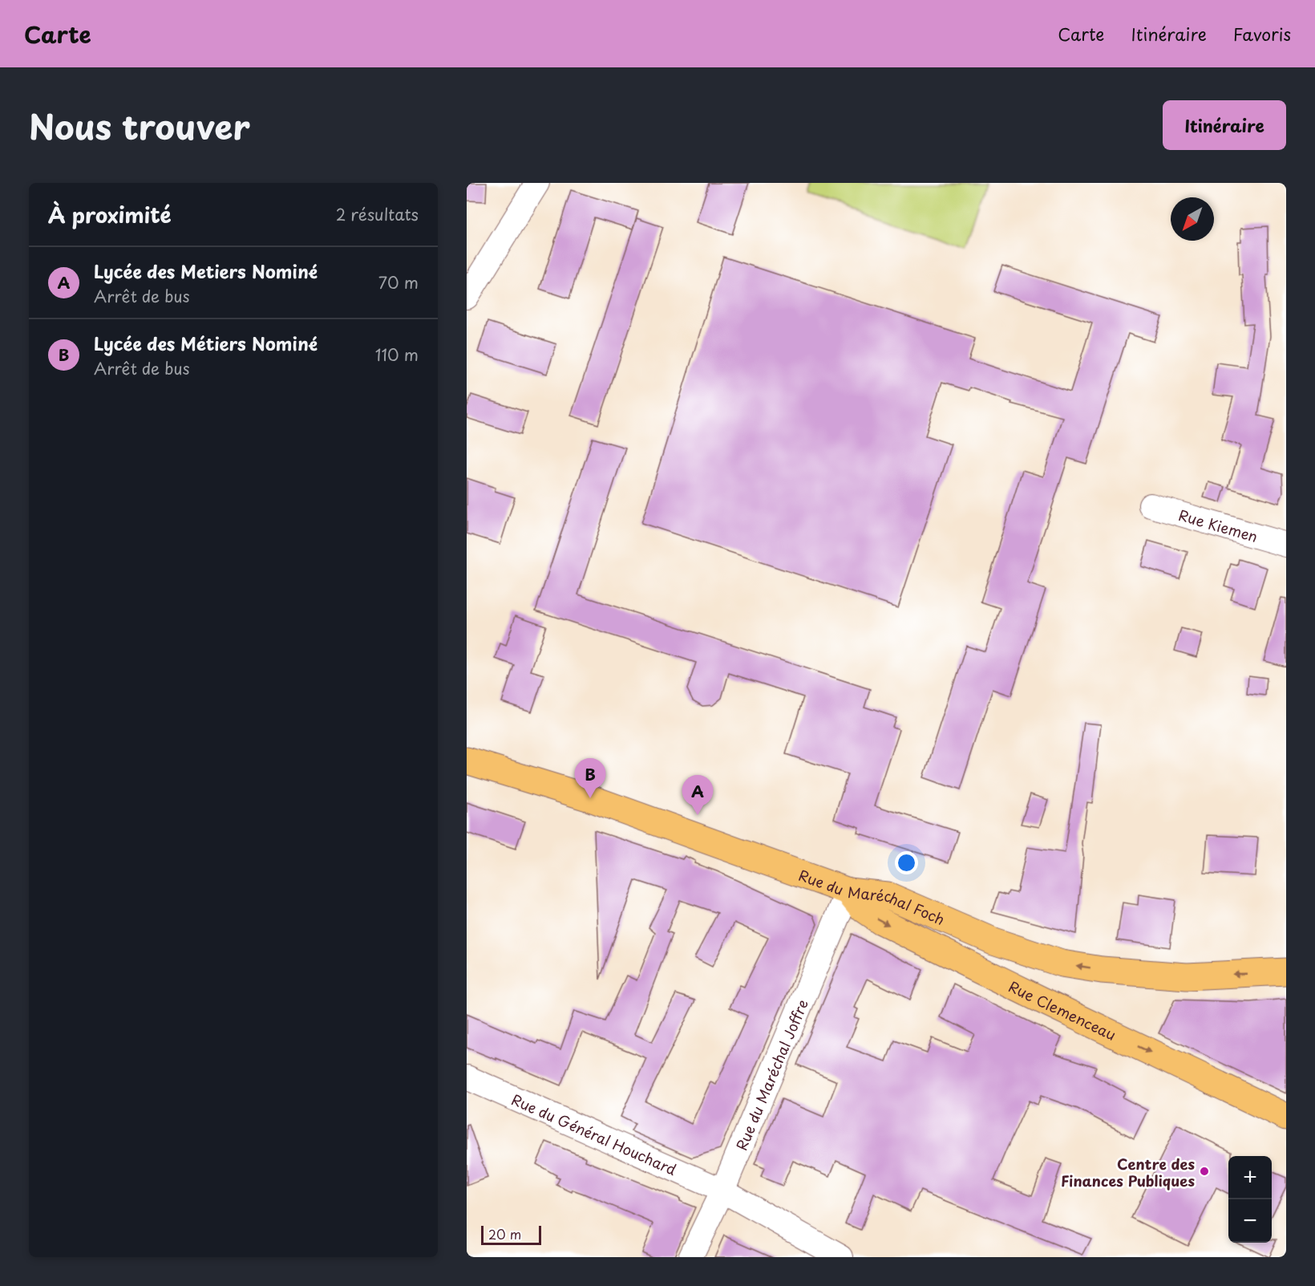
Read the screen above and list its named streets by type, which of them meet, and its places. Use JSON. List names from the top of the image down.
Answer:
{
  "streets": {
    "main road": ["Rue du Maréchal Foch", "Rue Clemenceau"],
    "street": ["Rue Kiemen", "Rue du Maréchal Joffre", "Rue du Général Houchard"]
  },
  "crossings": [
    ["Rue du Maréchal Foch", "Rue Clemenceau"],
    ["Rue du Maréchal Foch", "Rue du Maréchal Joffre"],
    ["Rue Clemenceau", "Rue du Maréchal Joffre"],
    ["Rue du Maréchal Joffre", "Rue du Général Houchard"]
  ],
  "one_way": ["Rue Clemenceau"],
  "places": ["Centre des Finances Publiques"],
  "scale_bar": "20 m",
  "north": "bottom left",
  "page": {
    "header": "Carte",
    "nav": ["Carte", "Itinéraire", "Favoris"],
    "title": "Nous trouver",
    "buttons": "Itinéraire",
    "heading": ["À proximité", "2 résultats"],
    "list": [
      {
        "mark": "A",
        "name": "Lycée des Metiers Nominé",
        "note": "Arrêt de bus",
        "value": "70 m"
      },
      {
        "mark": "B",
        "name": "Lycée des Métiers Nominé",
        "note": "Arrêt de bus",
        "value": "110 m"
      }
    ],
    "pins": ["B", "A"],
    "map_buttons": ["+", "−"],
    "scale": "20 m"
  }
}
